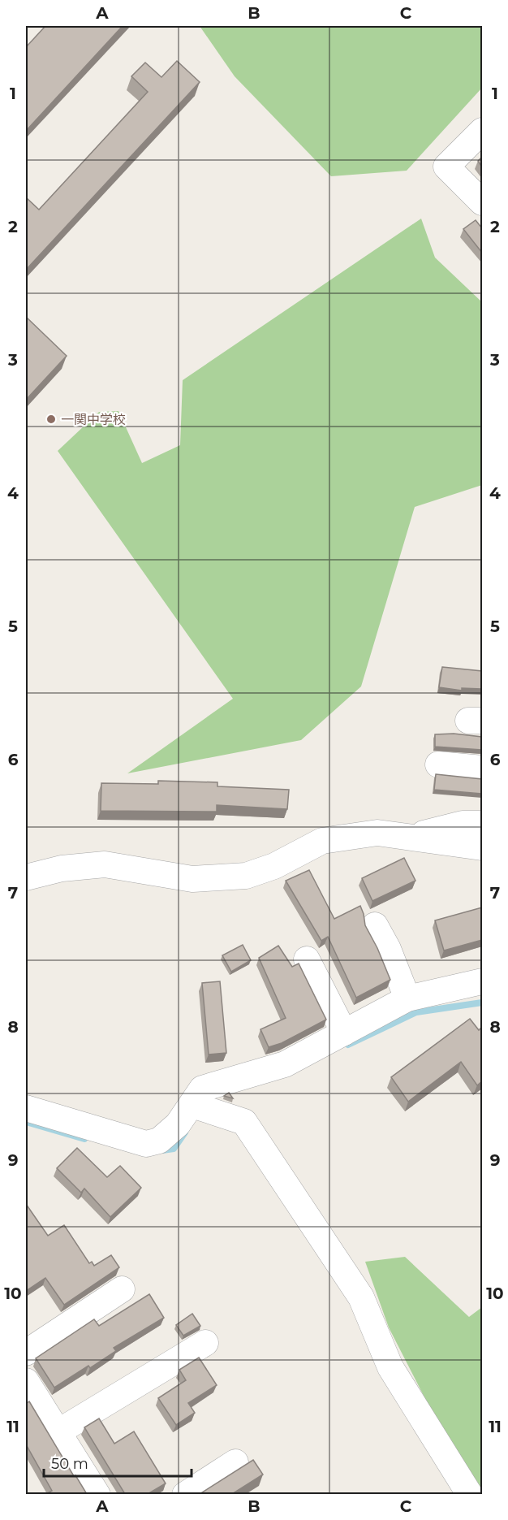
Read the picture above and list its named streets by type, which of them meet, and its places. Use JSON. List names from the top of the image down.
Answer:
{
  "places": ["一関中学校"],
  "scale_bar": "50 m",
  "grid": {
    "columns": ["A", "B", "C"],
    "rows": [
      "1",
      "2",
      "3",
      "4",
      "5",
      "6",
      "7",
      "8",
      "9",
      "10",
      "11"
    ]
  }
}
